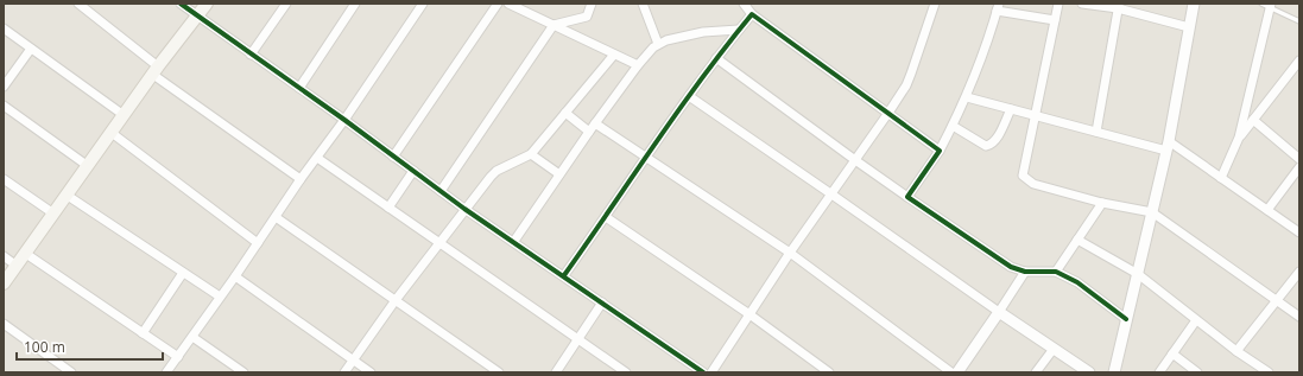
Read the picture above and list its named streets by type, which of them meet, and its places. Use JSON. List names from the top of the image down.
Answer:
{
  "scale_bar": "100 m"
}
